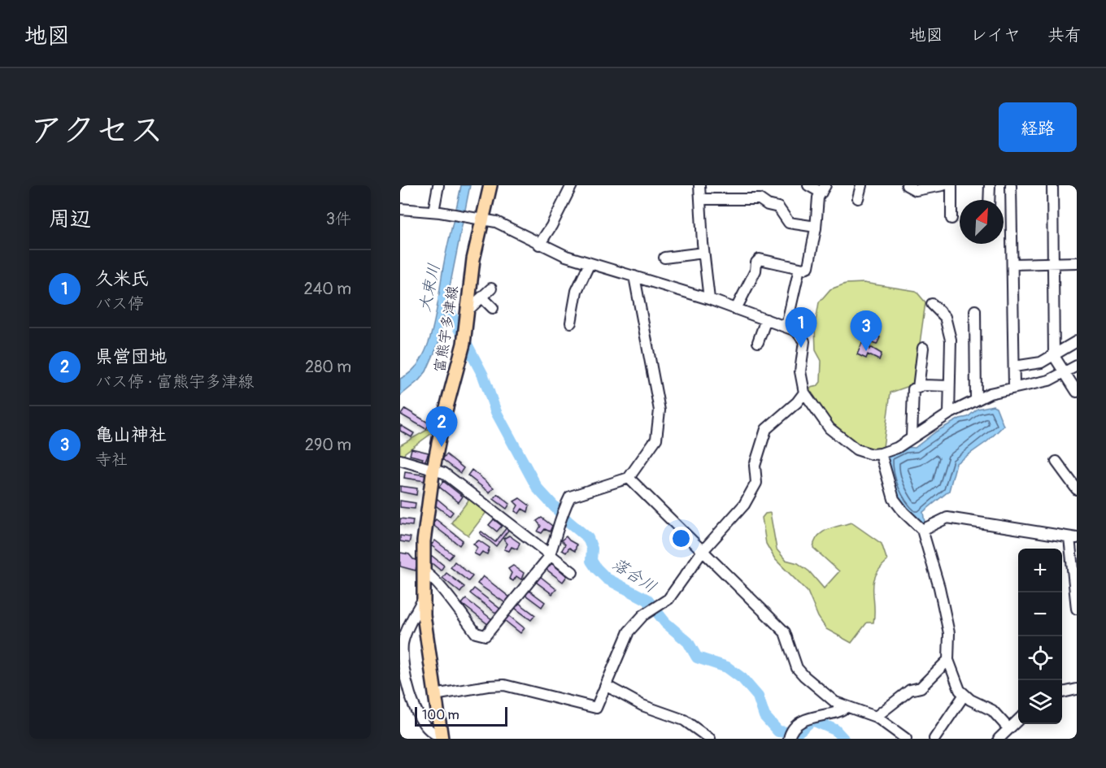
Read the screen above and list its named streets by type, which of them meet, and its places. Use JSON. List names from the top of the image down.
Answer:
{
  "streets": {
    "main road": ["富熊宇多津線"]
  },
  "water": ["大束川", "落合川"],
  "scale_bar": "100 m",
  "north": "top right",
  "page": {
    "header": "地図",
    "nav": ["地図", "レイヤ", "共有"],
    "title": "アクセス",
    "buttons": "経路",
    "heading": ["周辺", "3件"],
    "list": [
      {
        "mark": "1",
        "name": "久米氏",
        "note": "バス停",
        "value": "240 m"
      },
      {
        "mark": "2",
        "name": "県営団地",
        "note": "バス停 · 富熊宇多津線",
        "value": "280 m"
      },
      {
        "mark": "3",
        "name": "亀山神社",
        "note": "寺社",
        "value": "290 m"
      }
    ],
    "pins": ["1", "3", "2"],
    "map_buttons": ["+", "−"],
    "scale": "100 m"
  }
}
